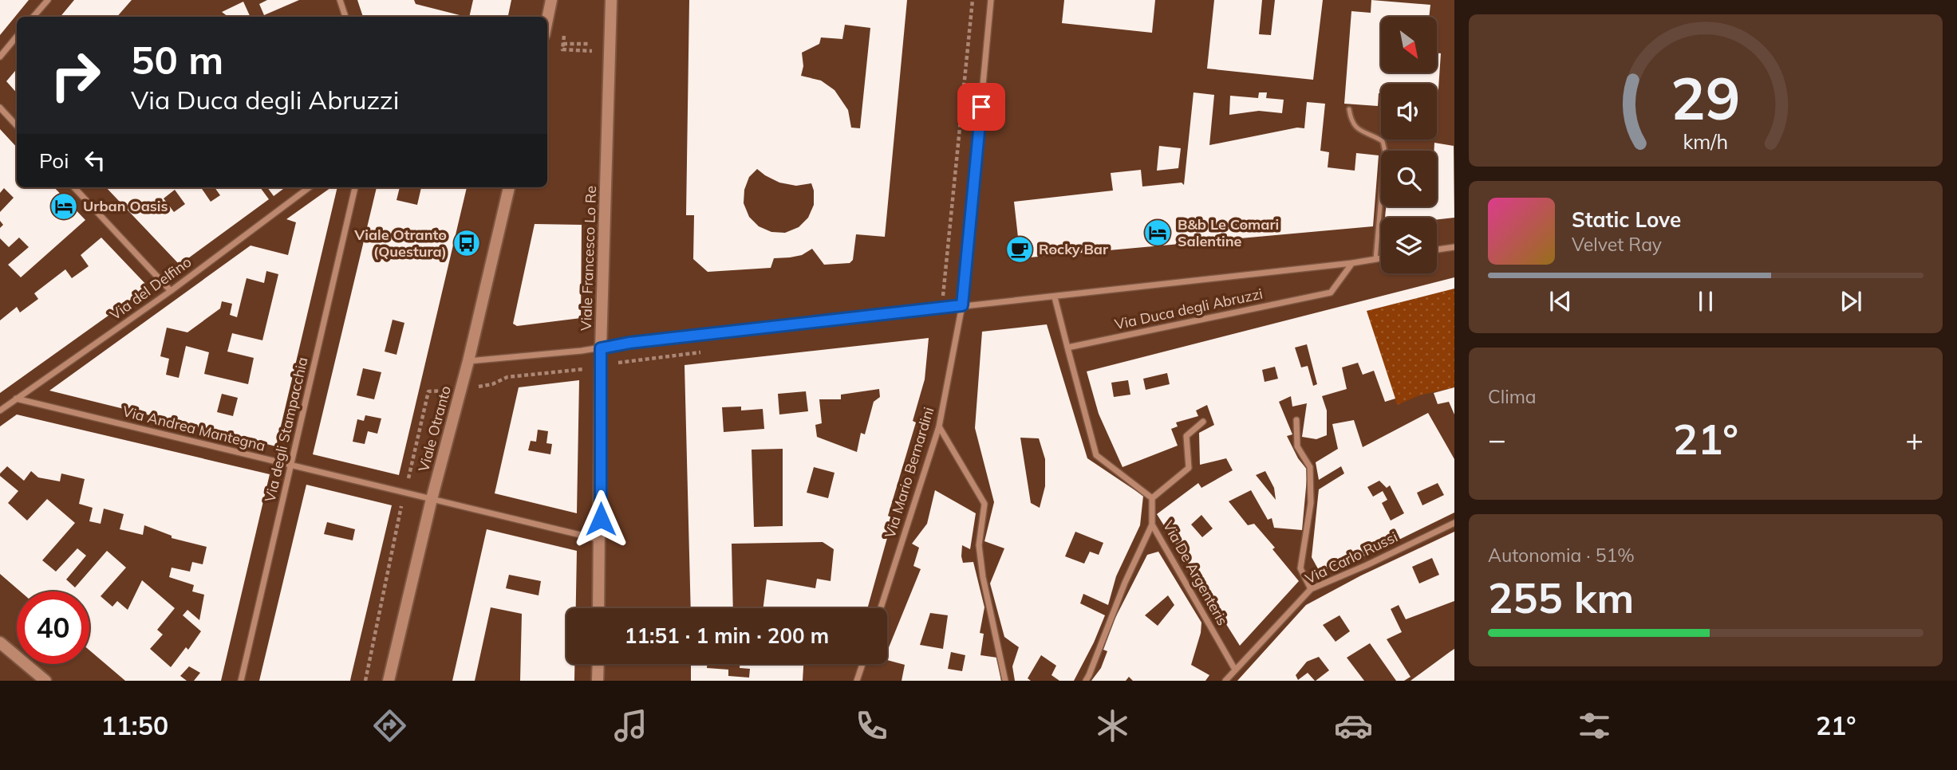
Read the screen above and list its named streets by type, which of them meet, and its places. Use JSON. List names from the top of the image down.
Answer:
{
  "streets": {
    "street": [
      "Viale Francesco Lo Re",
      "Via del Delfino",
      "Via Duca degli Abruzzi",
      "Via Andrea Mantegna",
      "Viale Otranto",
      "Via degli Stampacchia",
      "Via Mario Bernardini",
      "Via Carlo Russi",
      "Via De Argenteris"
    ]
  },
  "crossings": [
    ["Viale Francesco Lo Re", "Via Duca degli Abruzzi"],
    ["Viale Francesco Lo Re", "Via Andrea Mantegna"],
    ["Via del Delfino", "Via Andrea Mantegna"],
    ["Via Duca degli Abruzzi", "Viale Otranto"],
    ["Via Duca degli Abruzzi", "Via Mario Bernardini"],
    ["Via Andrea Mantegna", "Viale Otranto"],
    ["Via Andrea Mantegna", "Via degli Stampacchia"],
    ["Via Carlo Russi", "Via De Argenteris"]
  ],
  "places": {
    "hotel": ["Urban Oasis", "B&b Le Comari Salentine"],
    "bus stop": ["Viale Otranto (Questura)"],
    "cafe": ["Rocky Bar"]
  },
  "north": "bottom right",
  "page": {
    "turn": ["50 m", "Via Duca degli Abruzzi"],
    "then": "Poi",
    "song": ["Static Love", "Velvet Ray"],
    "tile": [
      "Clima",
      ["Autonomia · 51%", "255 km"]
    ],
    "heat": ["−", "21°", "+"],
    "limit": "40",
    "trip": "11:51 · 1 min · 200 m",
    "tabs": ["11:50", "21°"],
    "gauge": ["29", "km/h"]
  }
}
